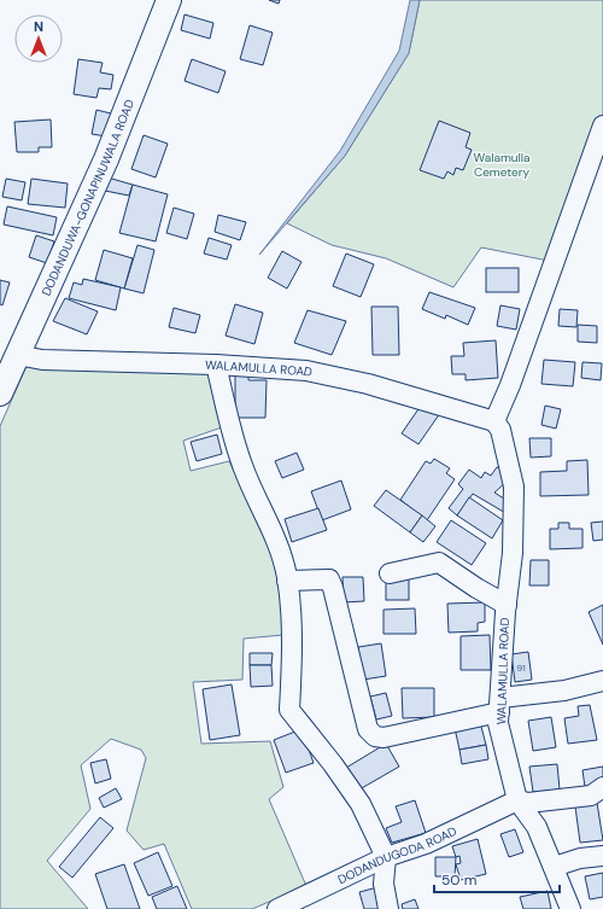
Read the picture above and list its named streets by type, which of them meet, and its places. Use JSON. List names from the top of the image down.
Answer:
{
  "streets": {
    "main road": ["DODANDUWA-GONAPINUWALA ROAD"],
    "street": ["WALAMULLA ROAD", "DODANDUGODA ROAD"]
  },
  "crossings": [
    ["DODANDUWA-GONAPINUWALA ROAD", "WALAMULLA ROAD"],
    ["WALAMULLA ROAD", "DODANDUGODA ROAD"]
  ],
  "parks": ["Walamulla Cemetery"],
  "house_numbers": ["91"],
  "scale_bar": "50 m",
  "north": "top"
}
